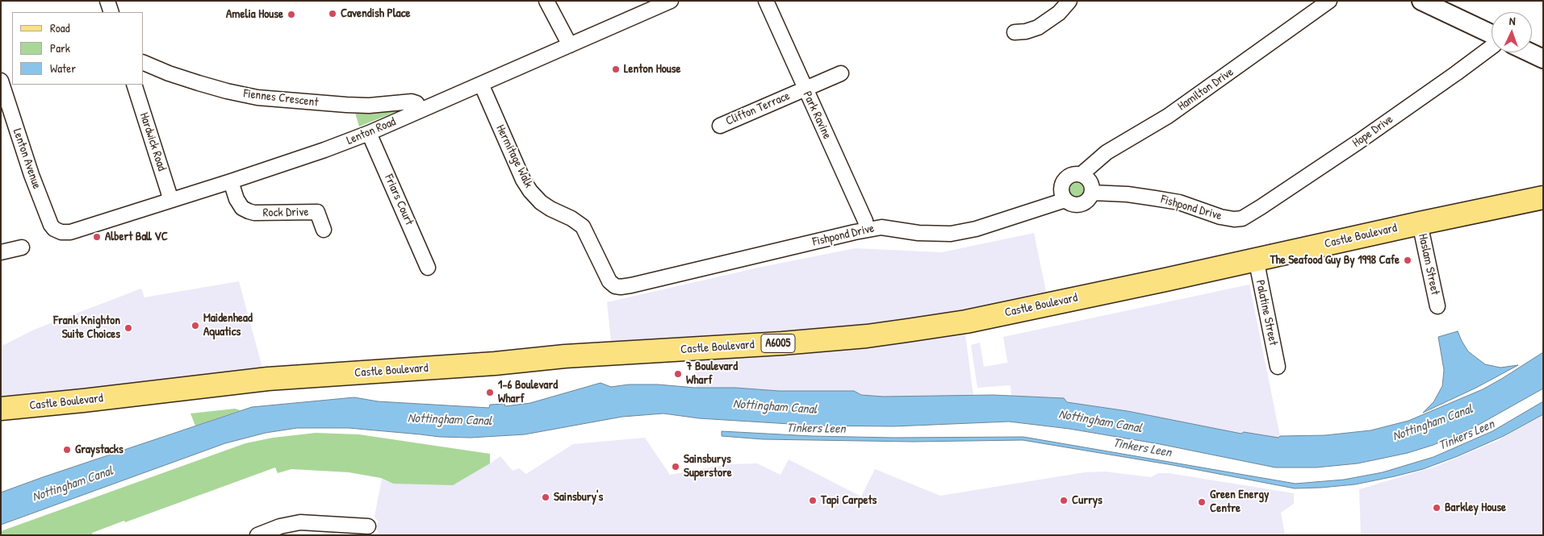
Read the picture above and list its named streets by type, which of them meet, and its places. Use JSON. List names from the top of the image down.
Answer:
{
  "streets": {
    "main road": ["Castle Boulevard", "A6005"],
    "street": [
      "Hamilton Drive",
      "Fiennes Crescent",
      "Clifton Terrace",
      "Park Ravine",
      "Lenton Road",
      "Hope Drive",
      "Hardwick Road",
      "Hermitage Walk",
      "Lenton Avenue",
      "Friars Court",
      "Fishpond Drive",
      "Rock Drive",
      "Haslam Street",
      "Palatine Street"
    ]
  },
  "crossings": [
    ["Hamilton Drive", "Fishpond Drive"],
    ["Fiennes Crescent", "Lenton Road"],
    ["Clifton Terrace", "Park Ravine"],
    ["Park Ravine", "Fishpond Drive"],
    ["Lenton Road", "Hardwick Road"],
    ["Lenton Road", "Hermitage Walk"],
    ["Lenton Road", "Lenton Avenue"],
    ["Lenton Road", "Friars Court"],
    ["Lenton Road", "Rock Drive"],
    ["Hope Drive", "Fishpond Drive"],
    ["Hermitage Walk", "Fishpond Drive"],
    ["Castle Boulevard", "Haslam Street"],
    ["Castle Boulevard", "Palatine Street"]
  ],
  "water": ["Nottingham Canal", "Tinkers Leen"],
  "places": [
    "Cavendish Place",
    "Amelia House",
    "Lenton House",
    "Albert Ball VC",
    "The Seafood Guy By 1998 Cafe",
    "Maidenhead Aquatics",
    "Frank Knighton Suite Choices",
    "7 Boulevard Wharf",
    "1-6 Boulevard Wharf",
    "Graystacks",
    "Sainsburys Superstore",
    "Sainsbury's",
    "Tapi Carpets",
    "Currys",
    "Green Energy Centre",
    "Barkley House"
  ],
  "legend": ["Road", "Park", "Water"],
  "north": "top"
}
